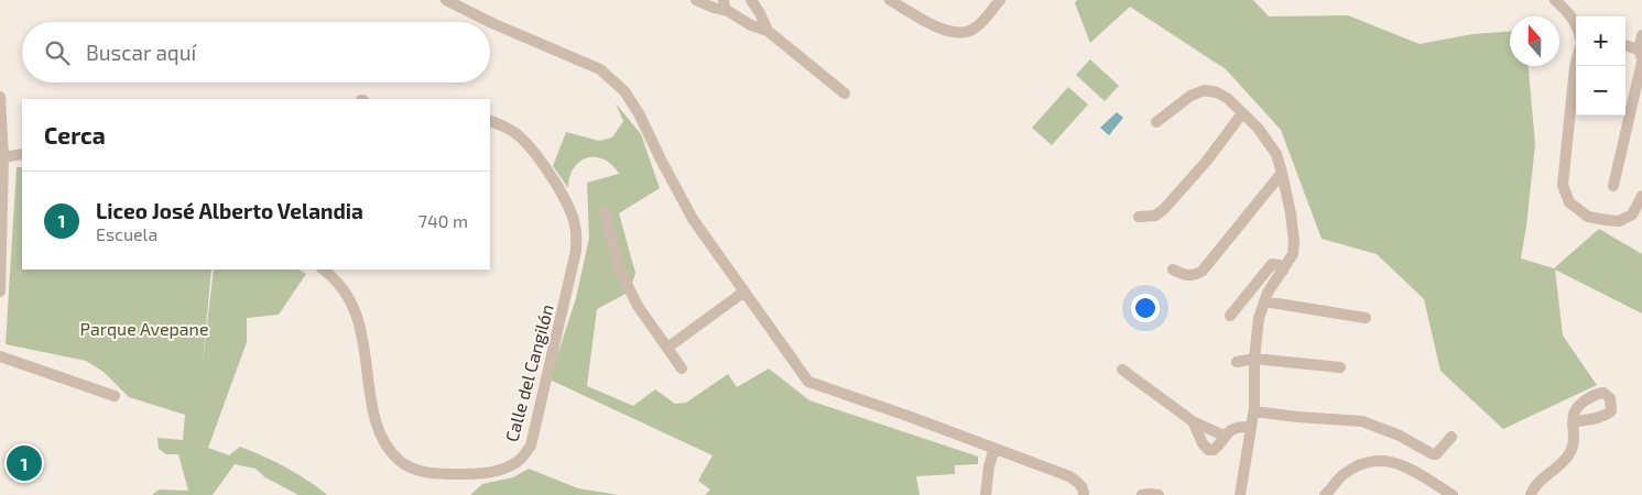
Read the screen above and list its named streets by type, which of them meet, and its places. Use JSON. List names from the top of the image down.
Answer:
{
  "streets": {
    "street": ["Calle del Cangilón"]
  },
  "parks": ["Parque Avepane"],
  "north": "top",
  "page": {
    "map_buttons": ["+", "−"],
    "search": "Buscar aquí",
    "heading": "Cerca",
    "list": [
      {
        "mark": "1",
        "name": "Liceo José Alberto Velandia",
        "note": "Escuela",
        "value": "740 m"
      }
    ],
    "pins": "1"
  }
}
